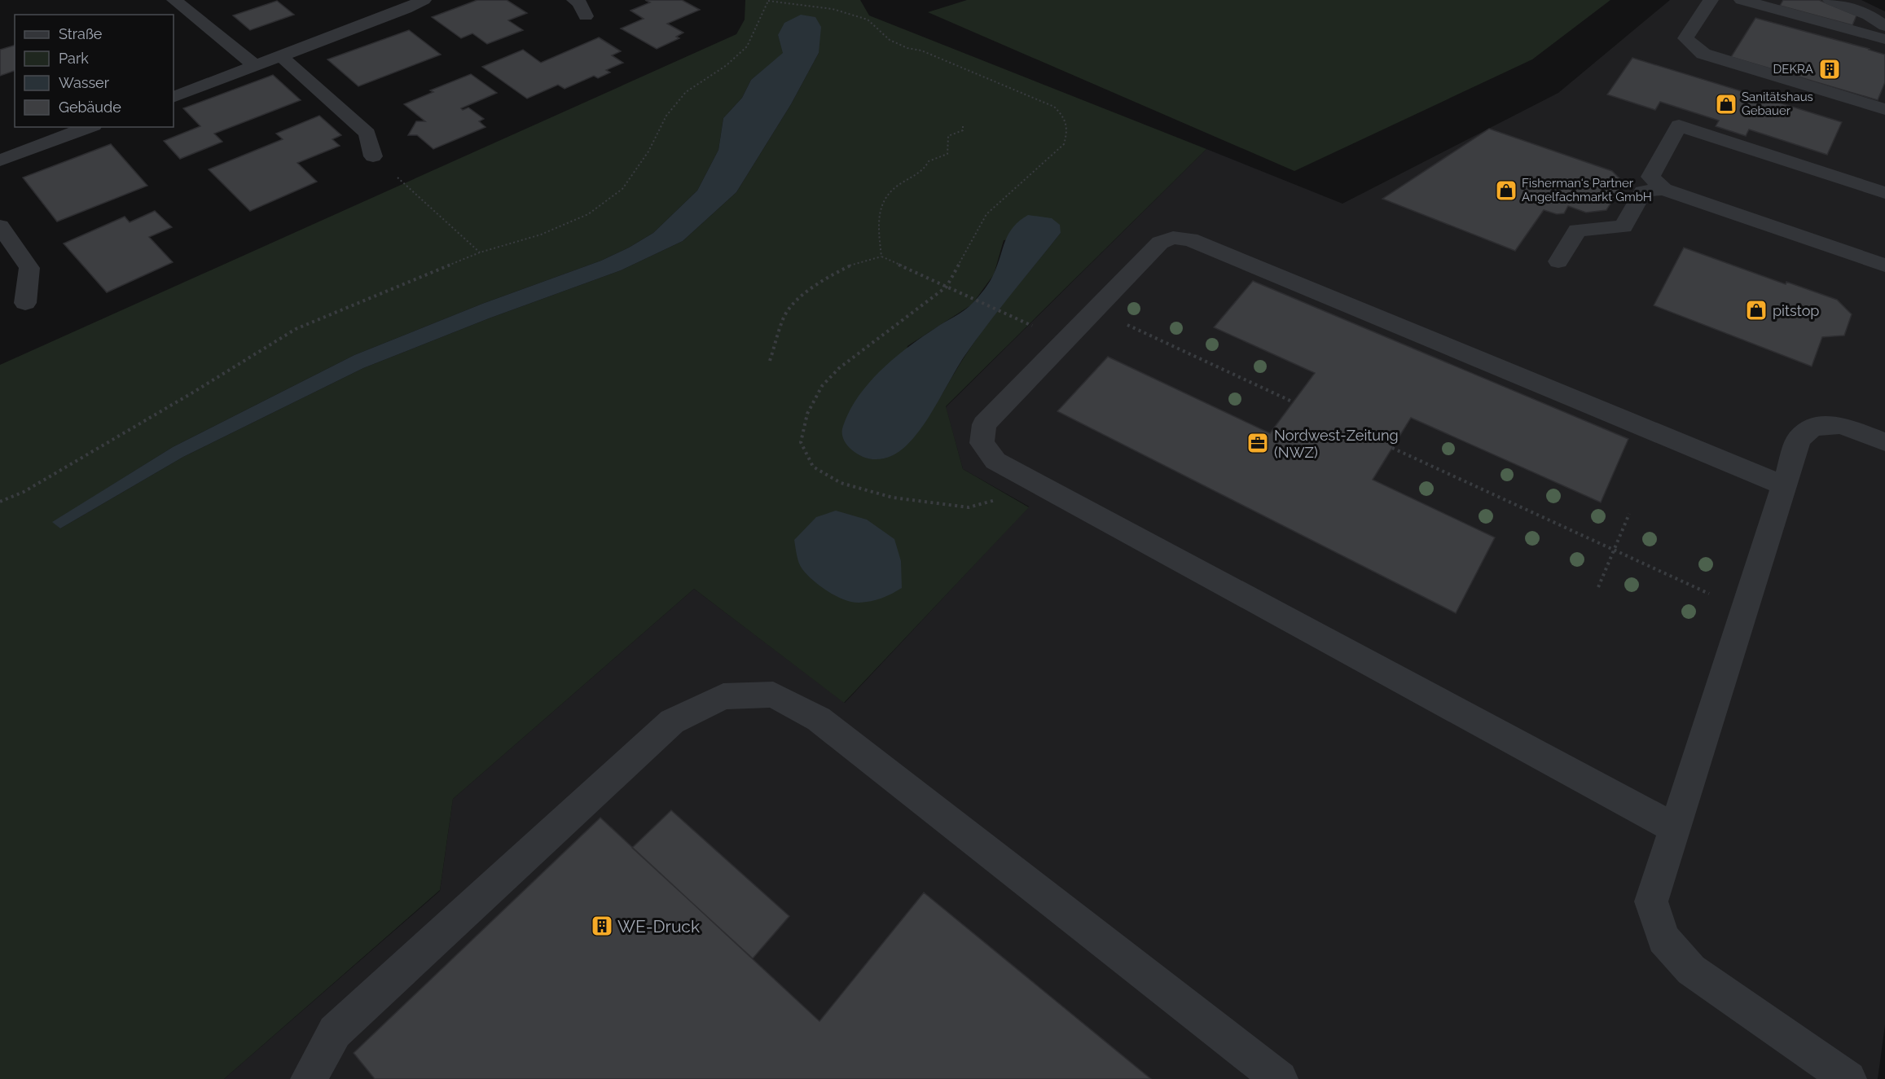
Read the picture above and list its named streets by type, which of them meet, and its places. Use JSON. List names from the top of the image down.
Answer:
{
  "places": {
    "building": ["DEKRA", "WE-Druck"],
    "shop": ["Sanitätshaus Gebauer", "Fisherman‘s Partner Angelfachmarkt GmbH", "pitstop"],
    "office": ["Nordwest-Zeitung (NWZ)"]
  },
  "legend": [
    "Straße",
    "Park",
    "Wasser",
    "Gebäude"
  ]
}
